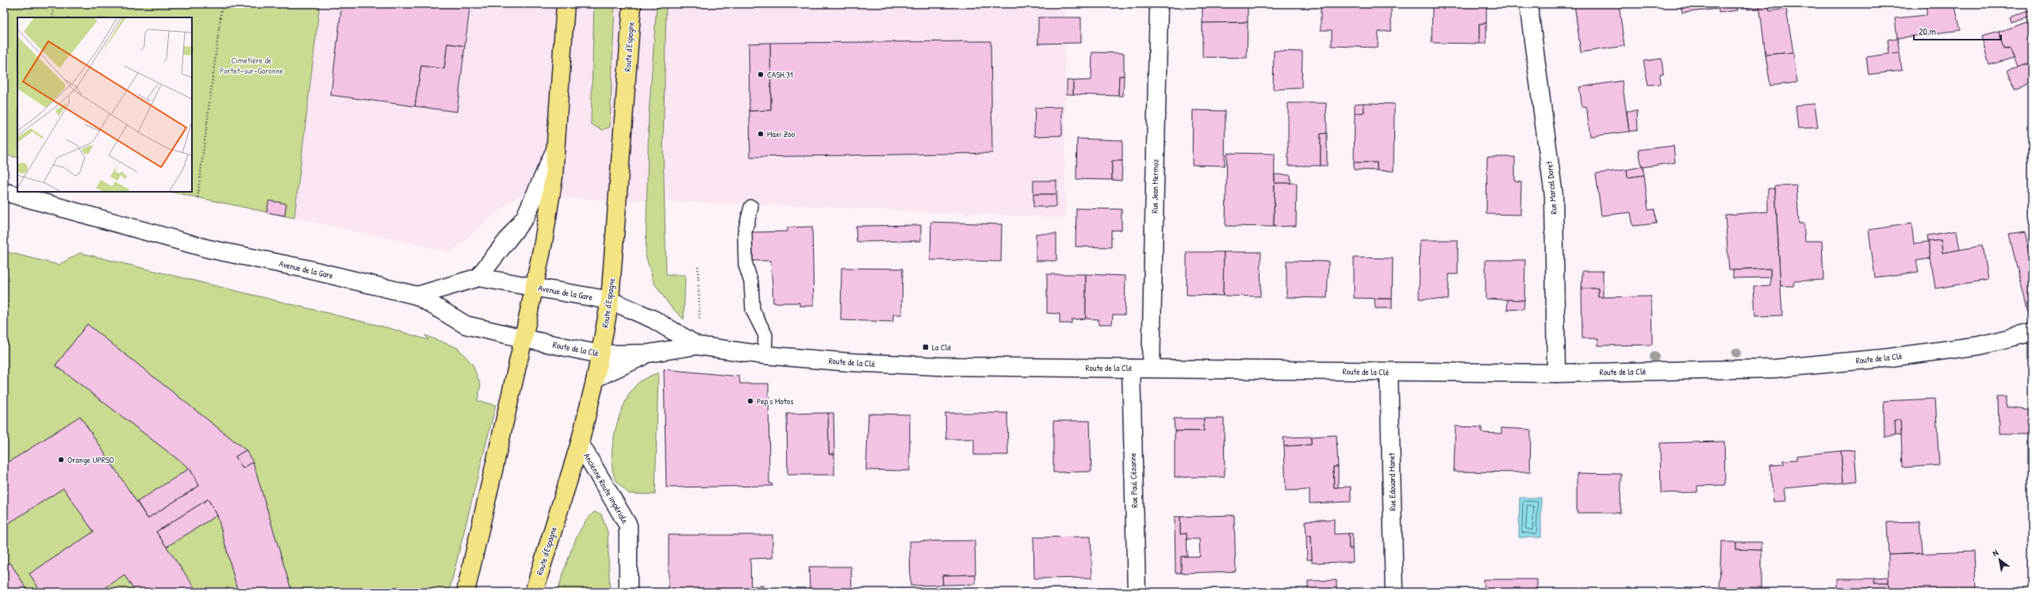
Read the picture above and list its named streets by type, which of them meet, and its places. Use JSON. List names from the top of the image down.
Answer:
{
  "streets": {
    "main road": ["Route d'Espagne"],
    "street": [
      "Rue Jean Mermoz",
      "Rue Marcel Doret",
      "Avenue de la Gare",
      "Route de la Clé",
      "Rue Paul Cézanne",
      "Rue Edouard Manet",
      "Ancienne Route Impériale"
    ]
  },
  "crossings": [
    ["Route d'Espagne", "Avenue de la Gare"],
    ["Route d'Espagne", "Route de la Clé"],
    ["Route d'Espagne", "Ancienne Route Impériale"],
    ["Rue Jean Mermoz", "Route de la Clé"],
    ["Rue Marcel Doret", "Route de la Clé"],
    ["Avenue de la Gare", "Route de la Clé"],
    ["Route de la Clé", "Rue Paul Cézanne"],
    ["Route de la Clé", "Rue Edouard Manet"]
  ],
  "parks": ["Cimetière de Portet-sur-Garonne"],
  "places": {
    "other": [
      "CASH.31",
      "Maxi Zoo",
      "Pep's Motos",
      "Orange UPRSO"
    ],
    "transit": ["La Clé"]
  },
  "scale_bar": "20 m",
  "north": "top left"
}
